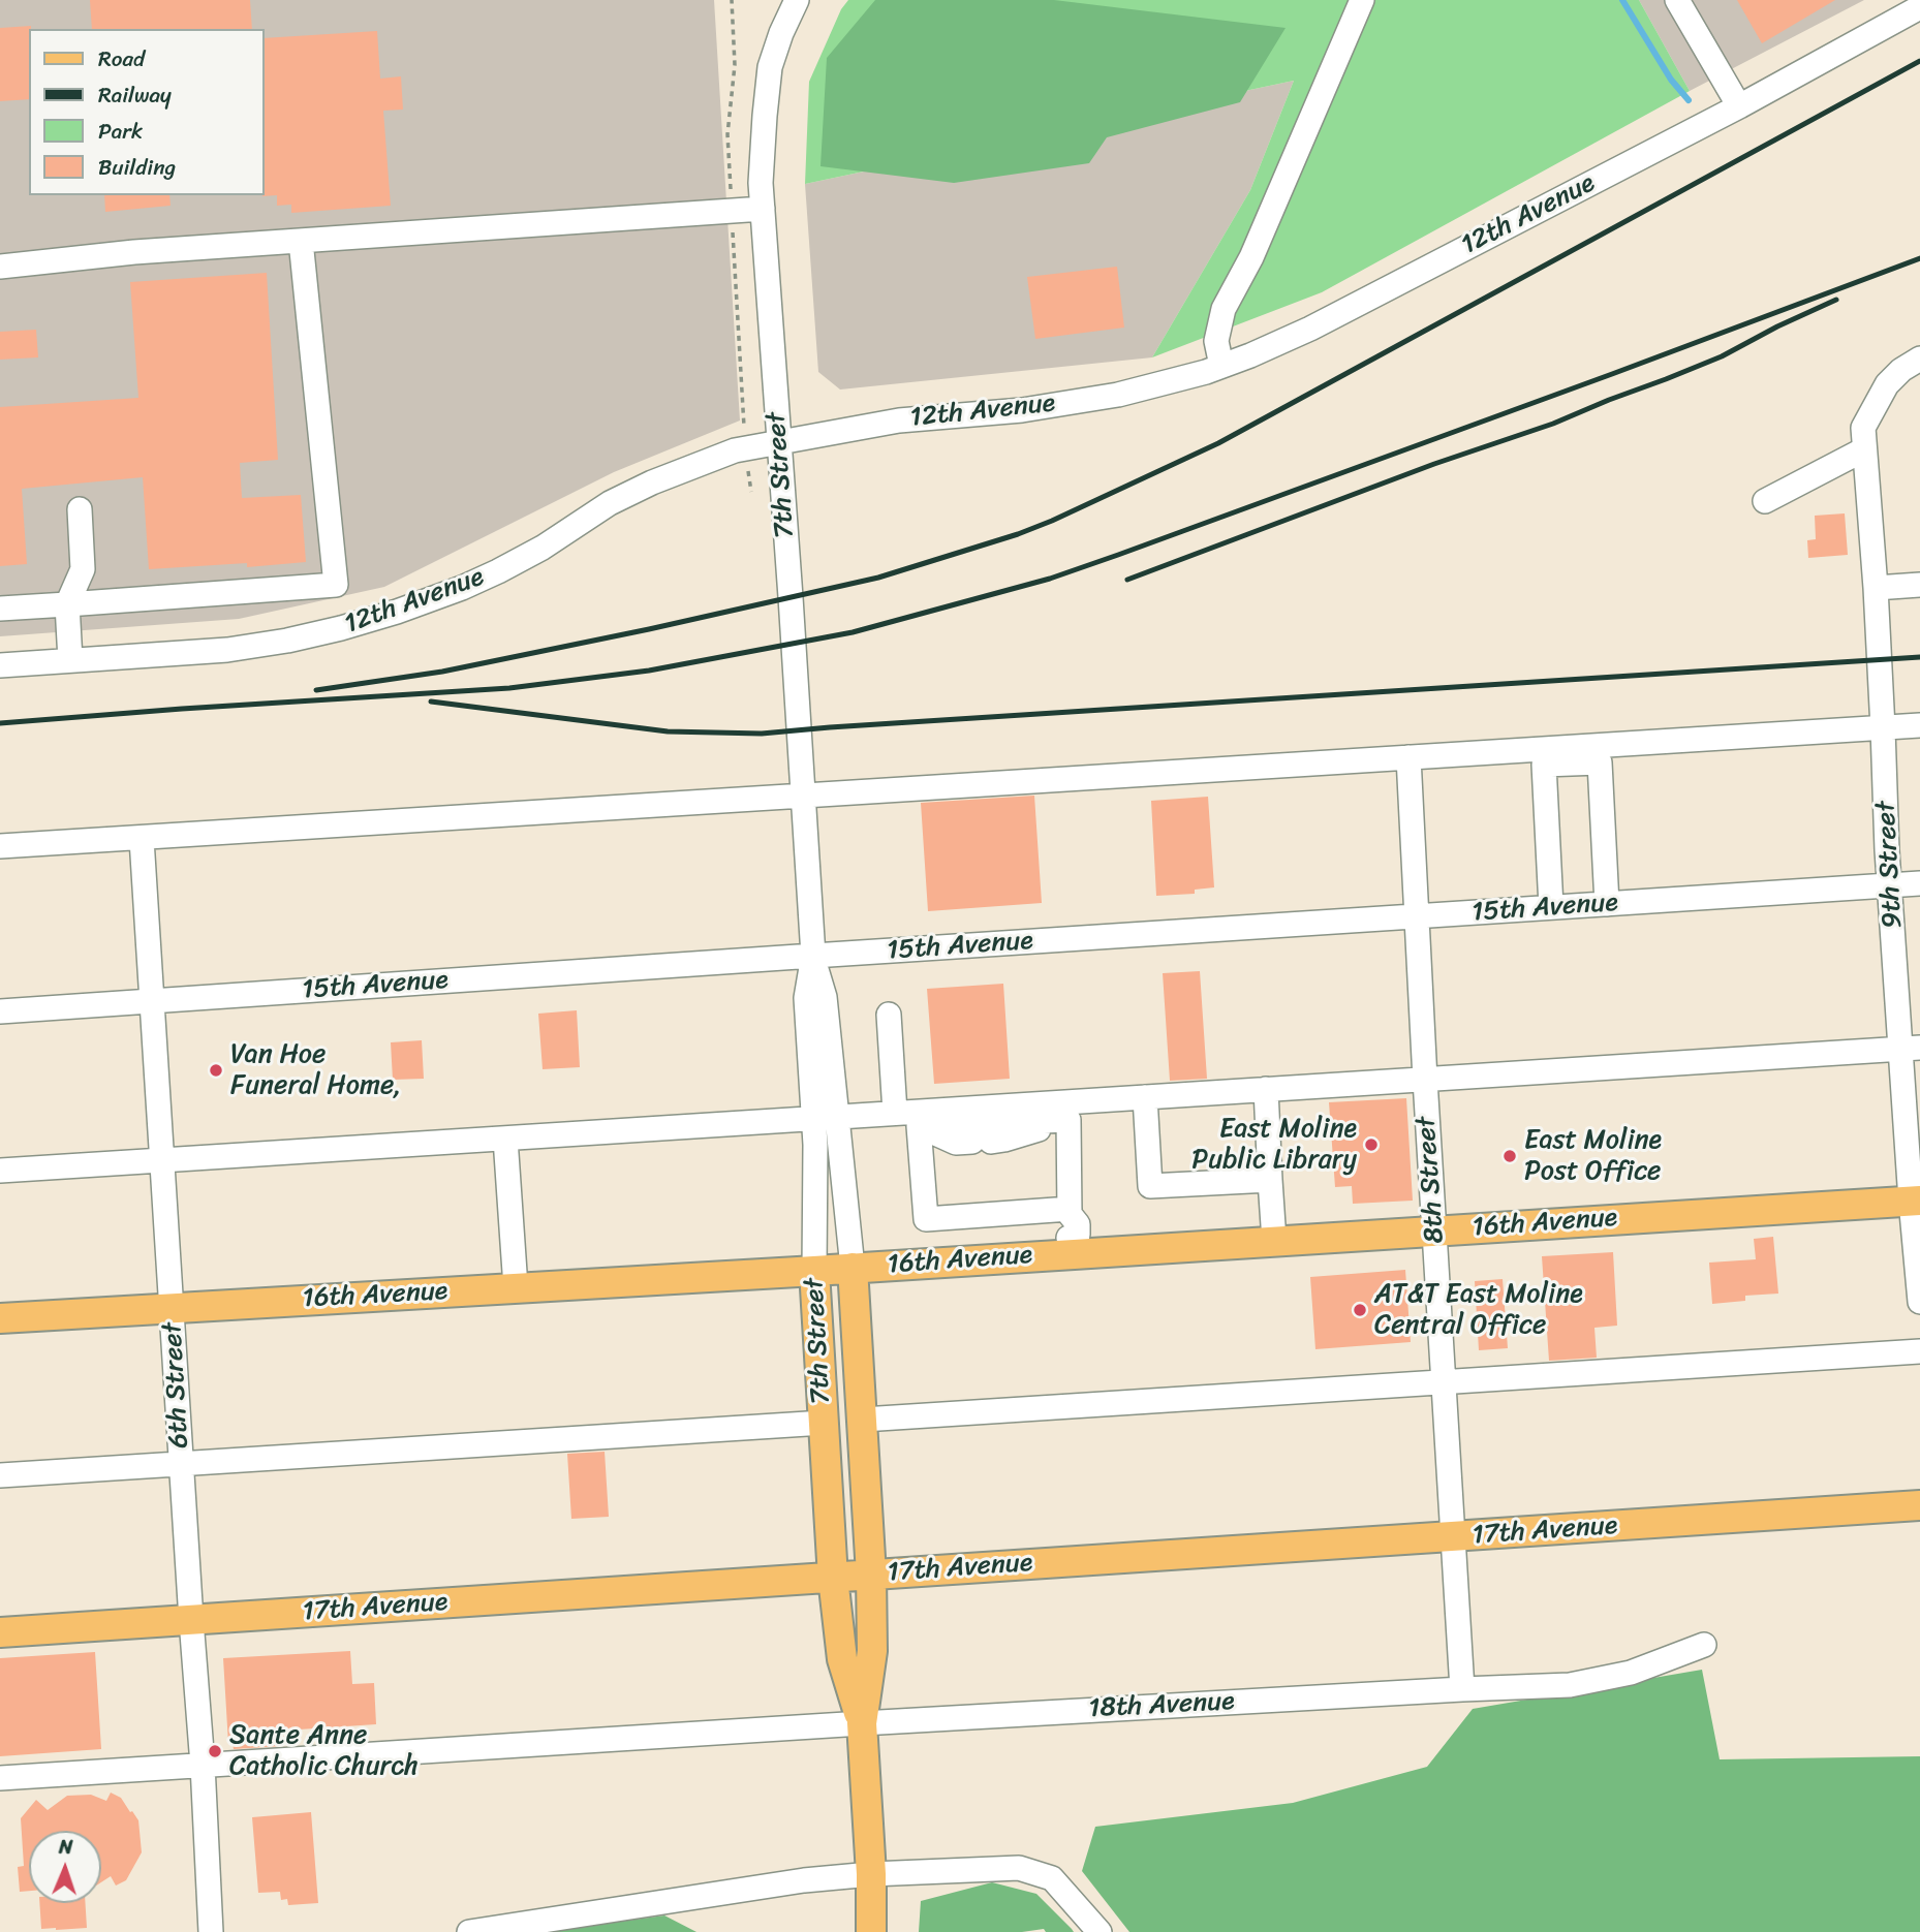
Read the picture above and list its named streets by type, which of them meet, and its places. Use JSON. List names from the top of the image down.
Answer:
{
  "streets": {
    "main road": ["7th Street", "16th Avenue", "17th Avenue"],
    "street": [
      "12th Avenue",
      "9th Street",
      "15th Avenue",
      "8th Street",
      "6th Street",
      "18th Avenue"
    ]
  },
  "crossings": [
    ["12th Avenue", "7th Street"],
    ["7th Street", "15th Avenue"],
    ["7th Street", "16th Avenue"],
    ["7th Street", "17th Avenue"],
    ["7th Street", "18th Avenue"],
    ["9th Street", "15th Avenue"],
    ["9th Street", "16th Avenue"],
    ["15th Avenue", "8th Street"],
    ["15th Avenue", "6th Street"],
    ["8th Street", "16th Avenue"],
    ["8th Street", "17th Avenue"],
    ["8th Street", "18th Avenue"],
    ["16th Avenue", "6th Street"],
    ["6th Street", "17th Avenue"],
    ["6th Street", "18th Avenue"]
  ],
  "places": [
    "Van Hoe Funeral Home,",
    "East Moline Public Library",
    "East Moline Post Office",
    "AT&T East Moline Central Office",
    "Sante Anne Catholic Church"
  ],
  "legend": [
    "Road",
    "Railway",
    "Park",
    "Building"
  ],
  "north": "top"
}
